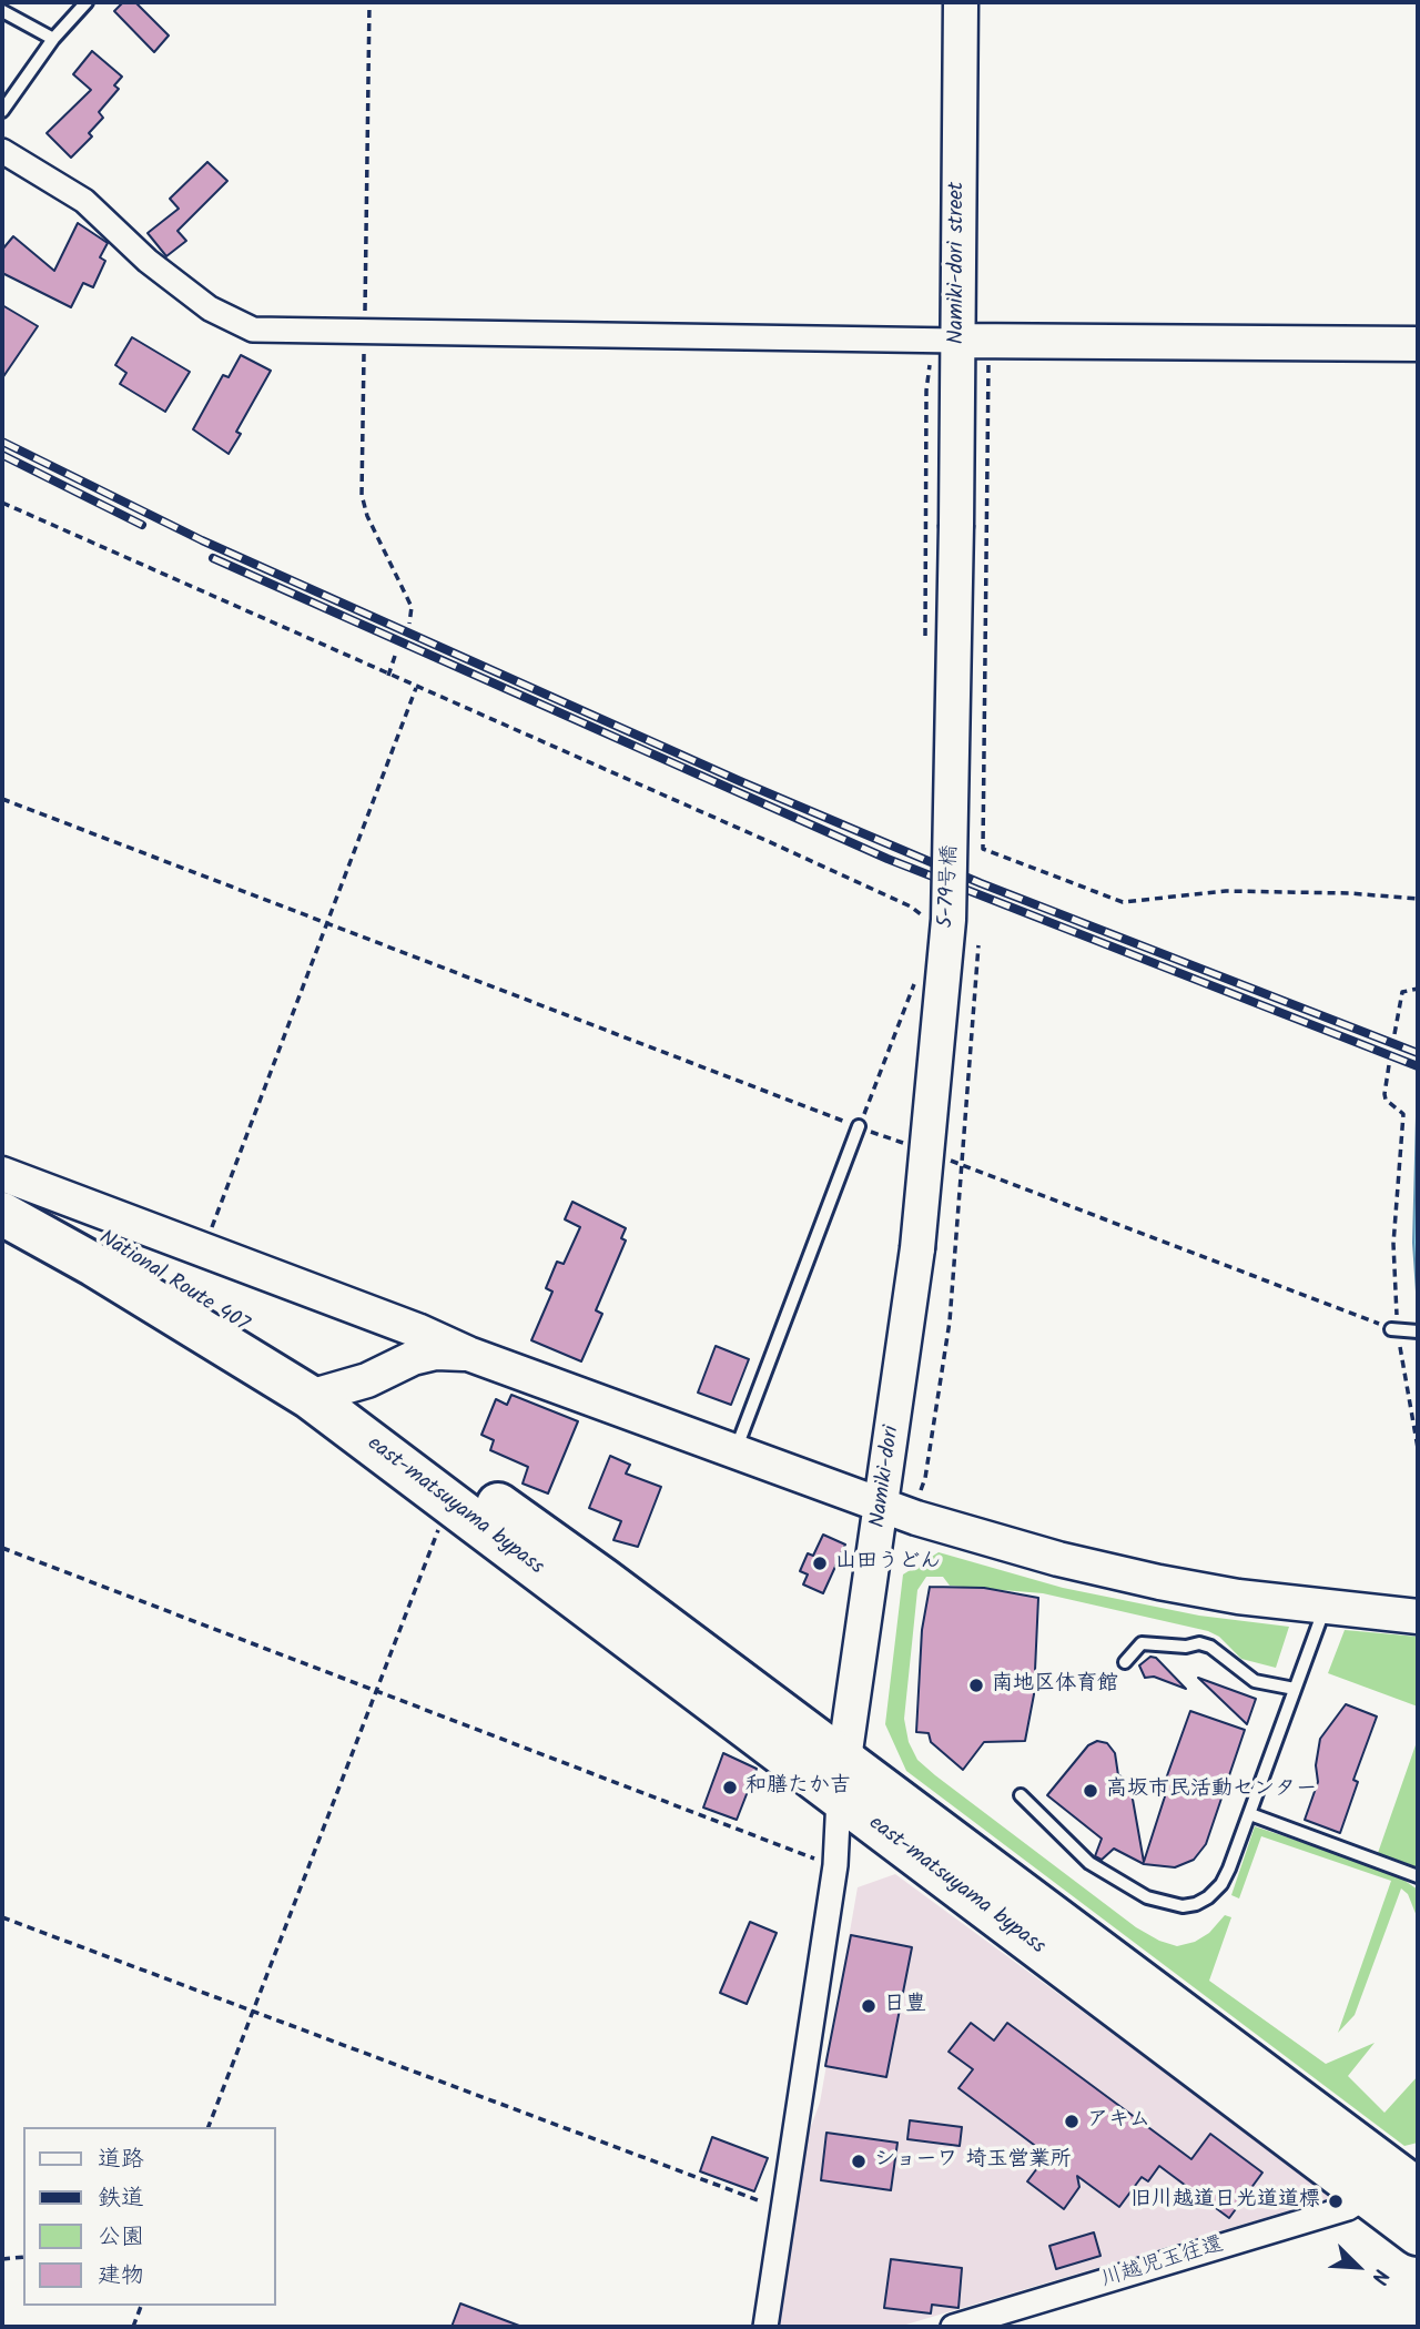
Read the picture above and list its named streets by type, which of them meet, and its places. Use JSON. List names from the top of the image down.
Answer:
{
  "streets": {
    "highway": ["National Route 407", "east-matsuyama bypass"],
    "street": [
      "Namiki-dori street",
      "5-79号橋",
      "Namiki-dori",
      "川越児玉往還"
    ]
  },
  "crossings": [
    ["Namiki-dori street", "5-79号橋"],
    ["5-79号橋", "Namiki-dori"],
    ["National Route 407", "east-matsuyama bypass"],
    ["Namiki-dori", "east-matsuyama bypass"],
    ["east-matsuyama bypass", "川越児玉往還"]
  ],
  "places": [
    "山田うどん",
    "南地区体育館",
    "和膳たか吉",
    "高坂市民活動センター",
    "日豊",
    "アキム",
    "ショーワ 埼玉営業所",
    "旧川越道日光道道標"
  ],
  "legend": [
    "道路",
    "鉄道",
    "公園",
    "建物"
  ],
  "north": "bottom right"
}
